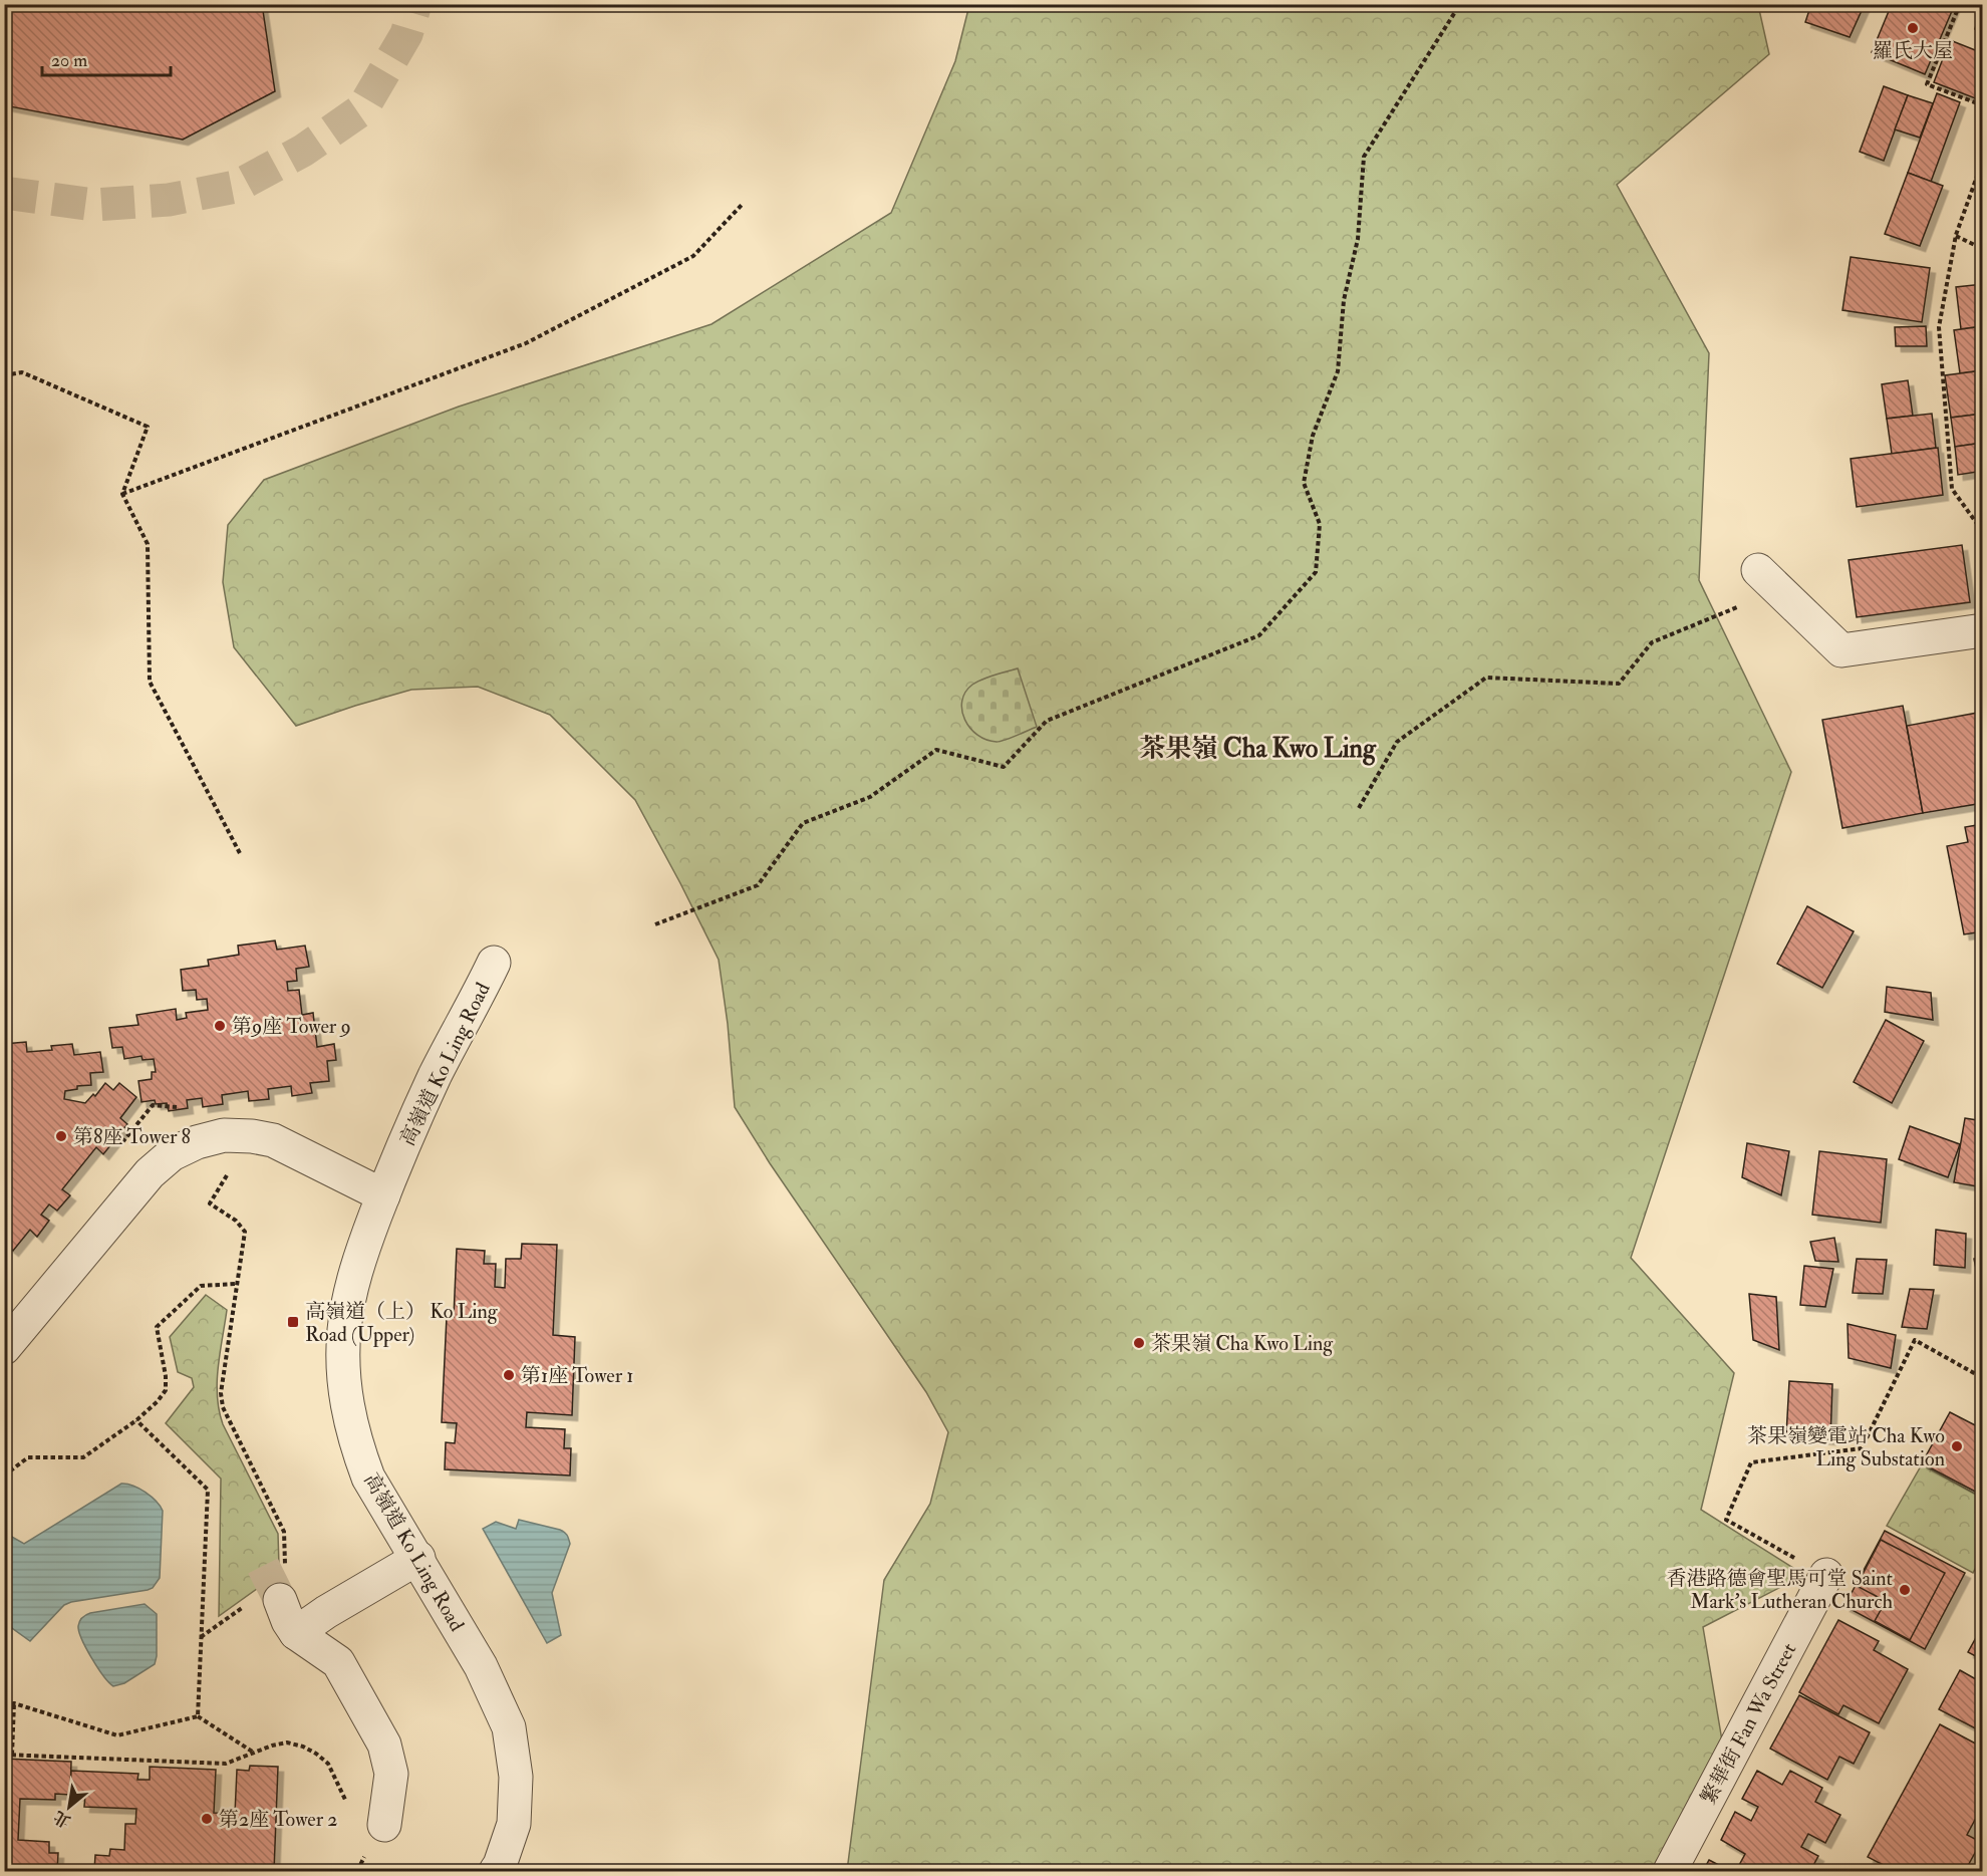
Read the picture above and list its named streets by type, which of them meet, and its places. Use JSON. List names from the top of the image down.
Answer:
{
  "streets": {
    "street": ["高嶺道 Ko Ling Road", "繁華街 Fan Wa Street"]
  },
  "districts": ["茶果嶺 Cha Kwo Ling"],
  "places": {
    "other": [
      "羅氏大屋",
      "第9座 Tower 9",
      "第8座 Tower 8",
      "茶果嶺 Cha Kwo Ling",
      "第1座 Tower 1",
      "茶果嶺變電站 Cha Kwo Ling Substation",
      "香港路德會聖馬可堂 Saint Mark's Lutheran Church",
      "第2座 Tower 2"
    ],
    "transit": ["高嶺道（上） Ko Ling Road (Upper)"]
  },
  "scale_bar": "20 m",
  "north": "bottom left"
}
